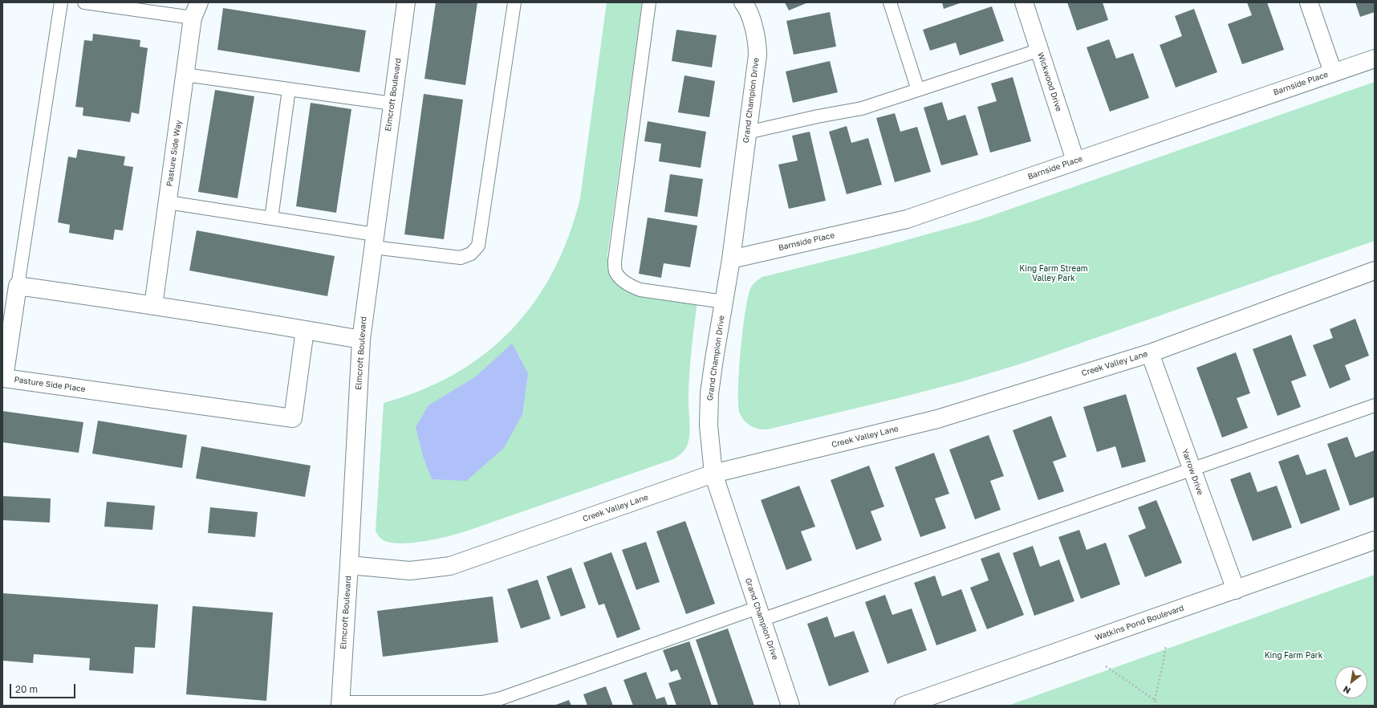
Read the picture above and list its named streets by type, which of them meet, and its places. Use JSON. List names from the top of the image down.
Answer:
{
  "streets": {
    "street": [
      "Wickwood Drive",
      "Barnside Place",
      "Elmcroft Boulevard",
      "Grand Champion Drive",
      "Pasture Side Way",
      "Creek Valley Lane",
      "Pasture Side Place",
      "Yarrow Drive",
      "Watkins Pond Boulevard"
    ]
  },
  "crossings": [
    ["Wickwood Drive", "Barnside Place"],
    ["Barnside Place", "Grand Champion Drive"],
    ["Elmcroft Boulevard", "Creek Valley Lane"],
    ["Grand Champion Drive", "Creek Valley Lane"],
    ["Creek Valley Lane", "Yarrow Drive"],
    ["Yarrow Drive", "Watkins Pond Boulevard"]
  ],
  "parks": ["King Farm Stream Valley Park", "King Farm Park"],
  "scale_bar": "20 m",
  "north": "bottom left"
}
